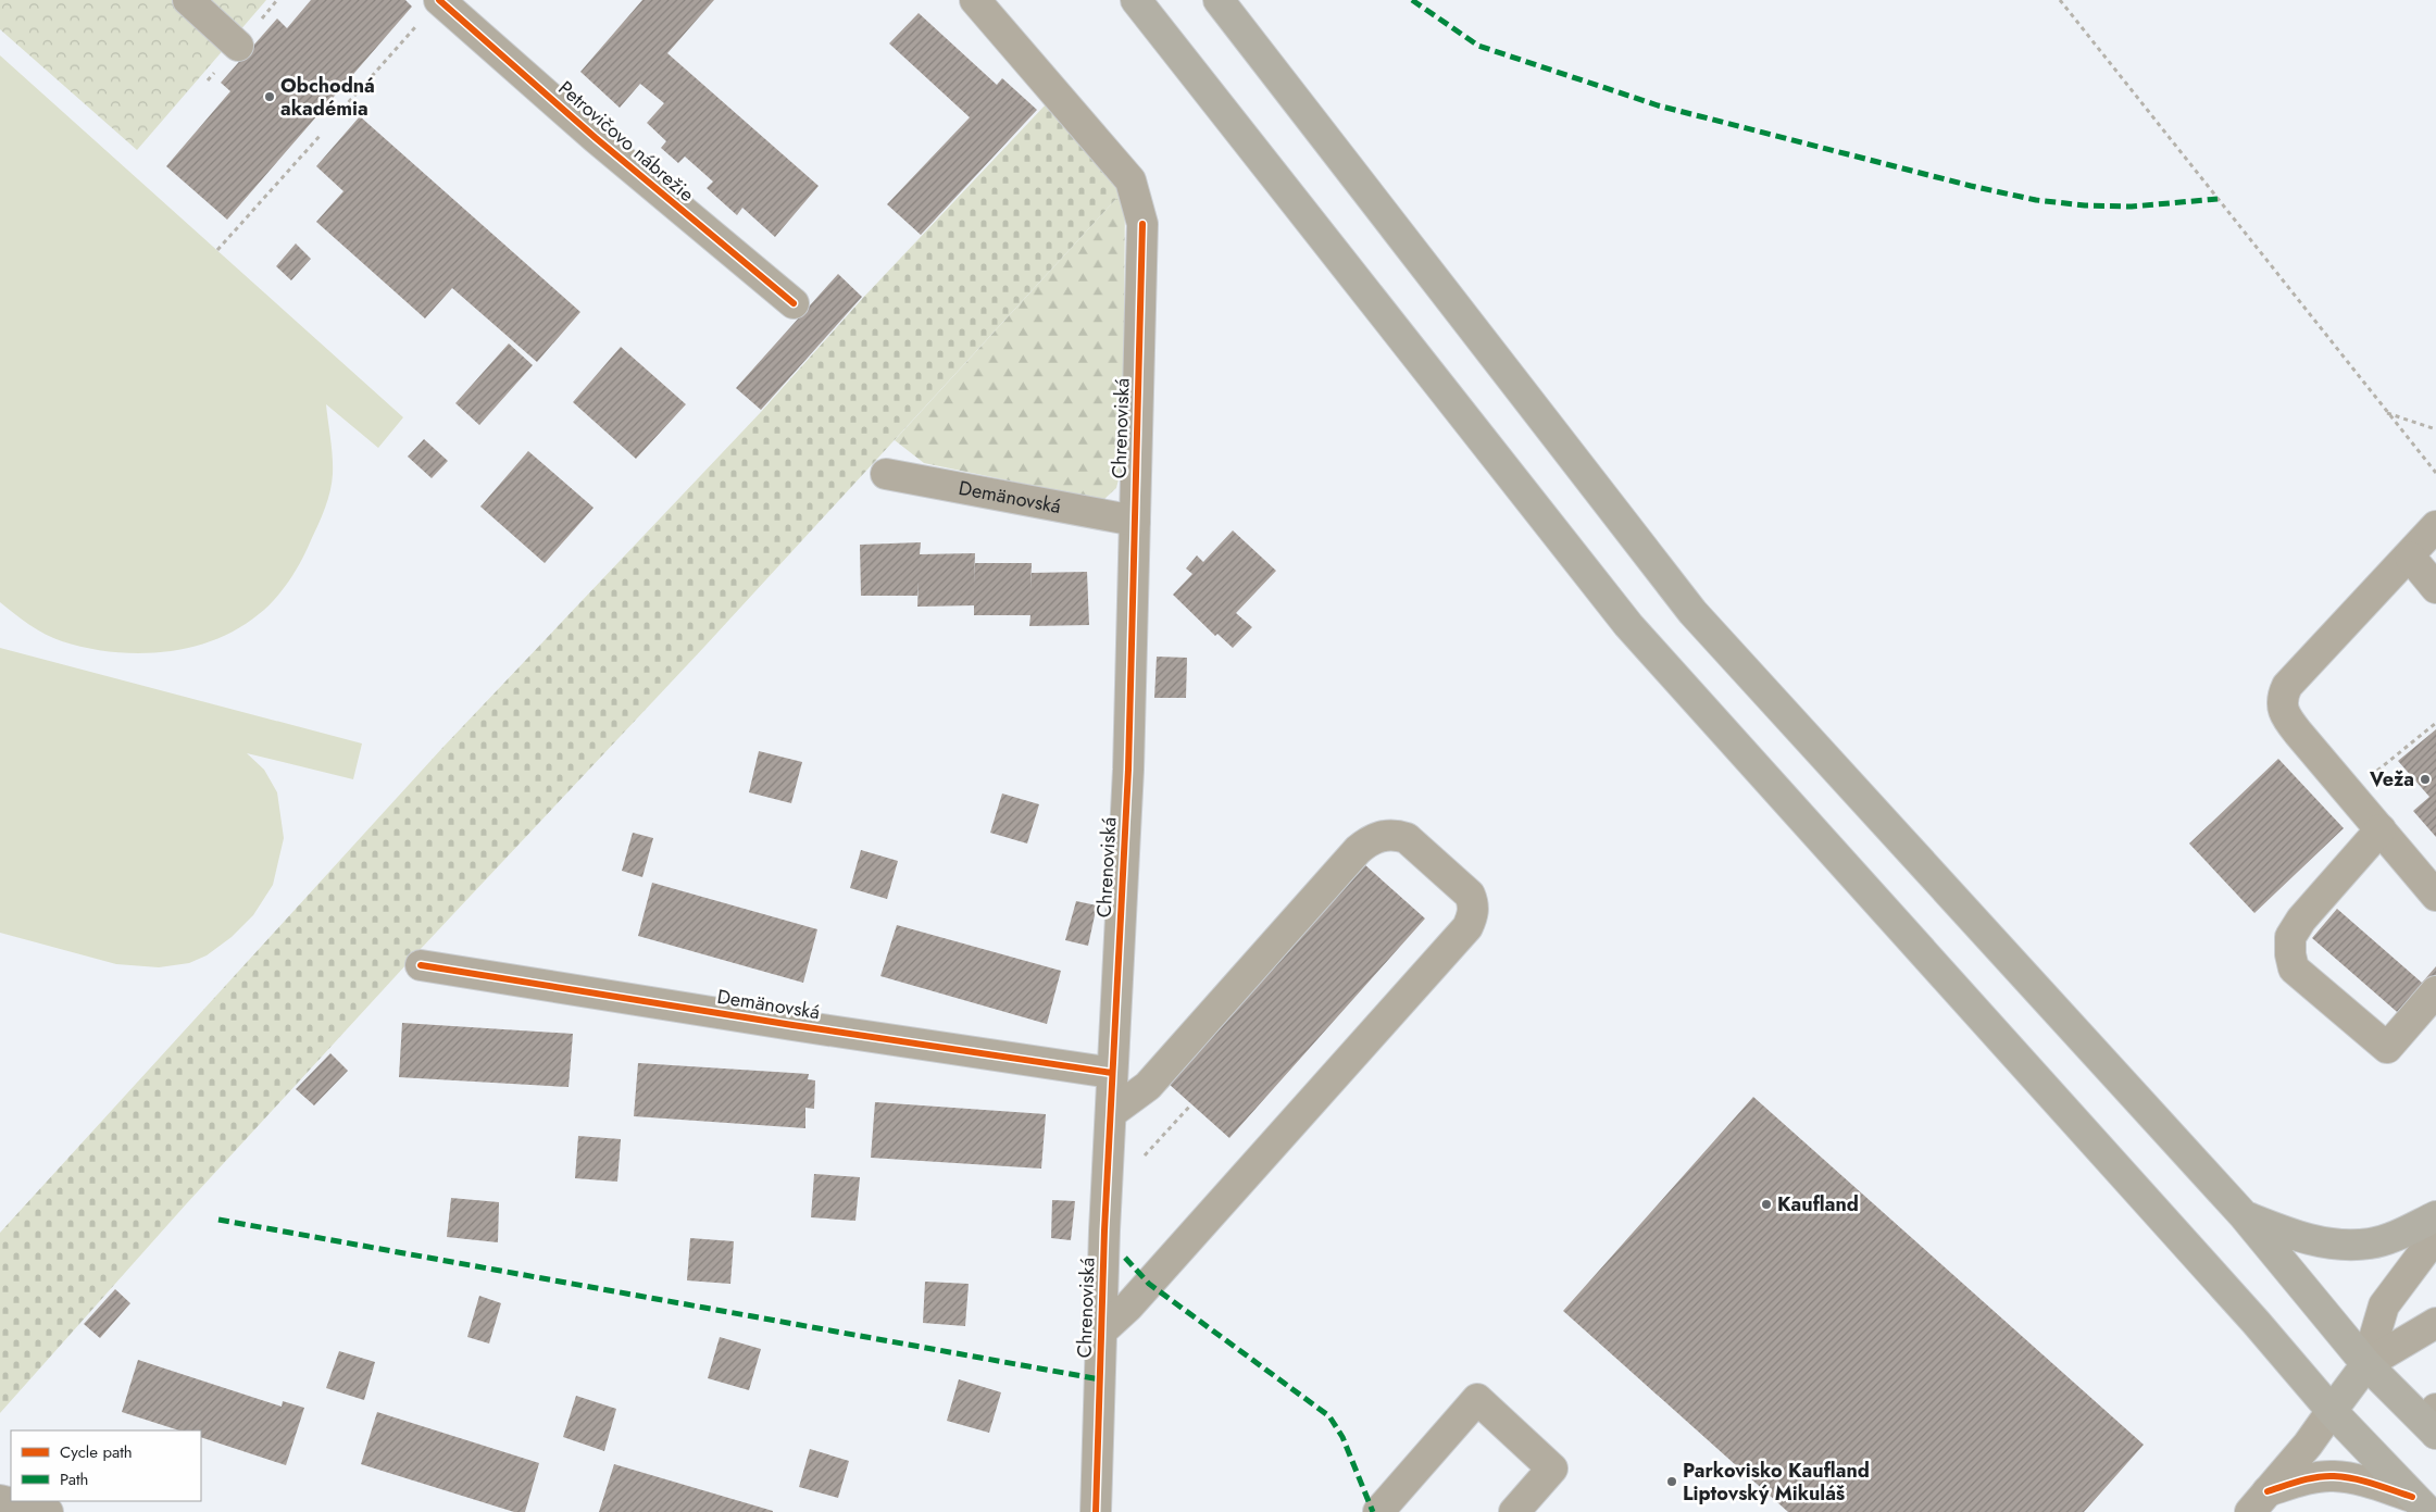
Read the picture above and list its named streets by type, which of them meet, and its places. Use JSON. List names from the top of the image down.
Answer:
{
  "streets": {
    "street": ["Petrovičovo nábrežie", "Chrenoviská", "Demänovská"]
  },
  "crossings": [
    ["Chrenoviská", "Demänovská"]
  ],
  "places": [
    "Obchodná akadémia",
    "Veža",
    "Kaufland",
    "Parkovisko Kaufland Liptovský Mikuláš"
  ],
  "legend": ["Cycle path", "Path"]
}
